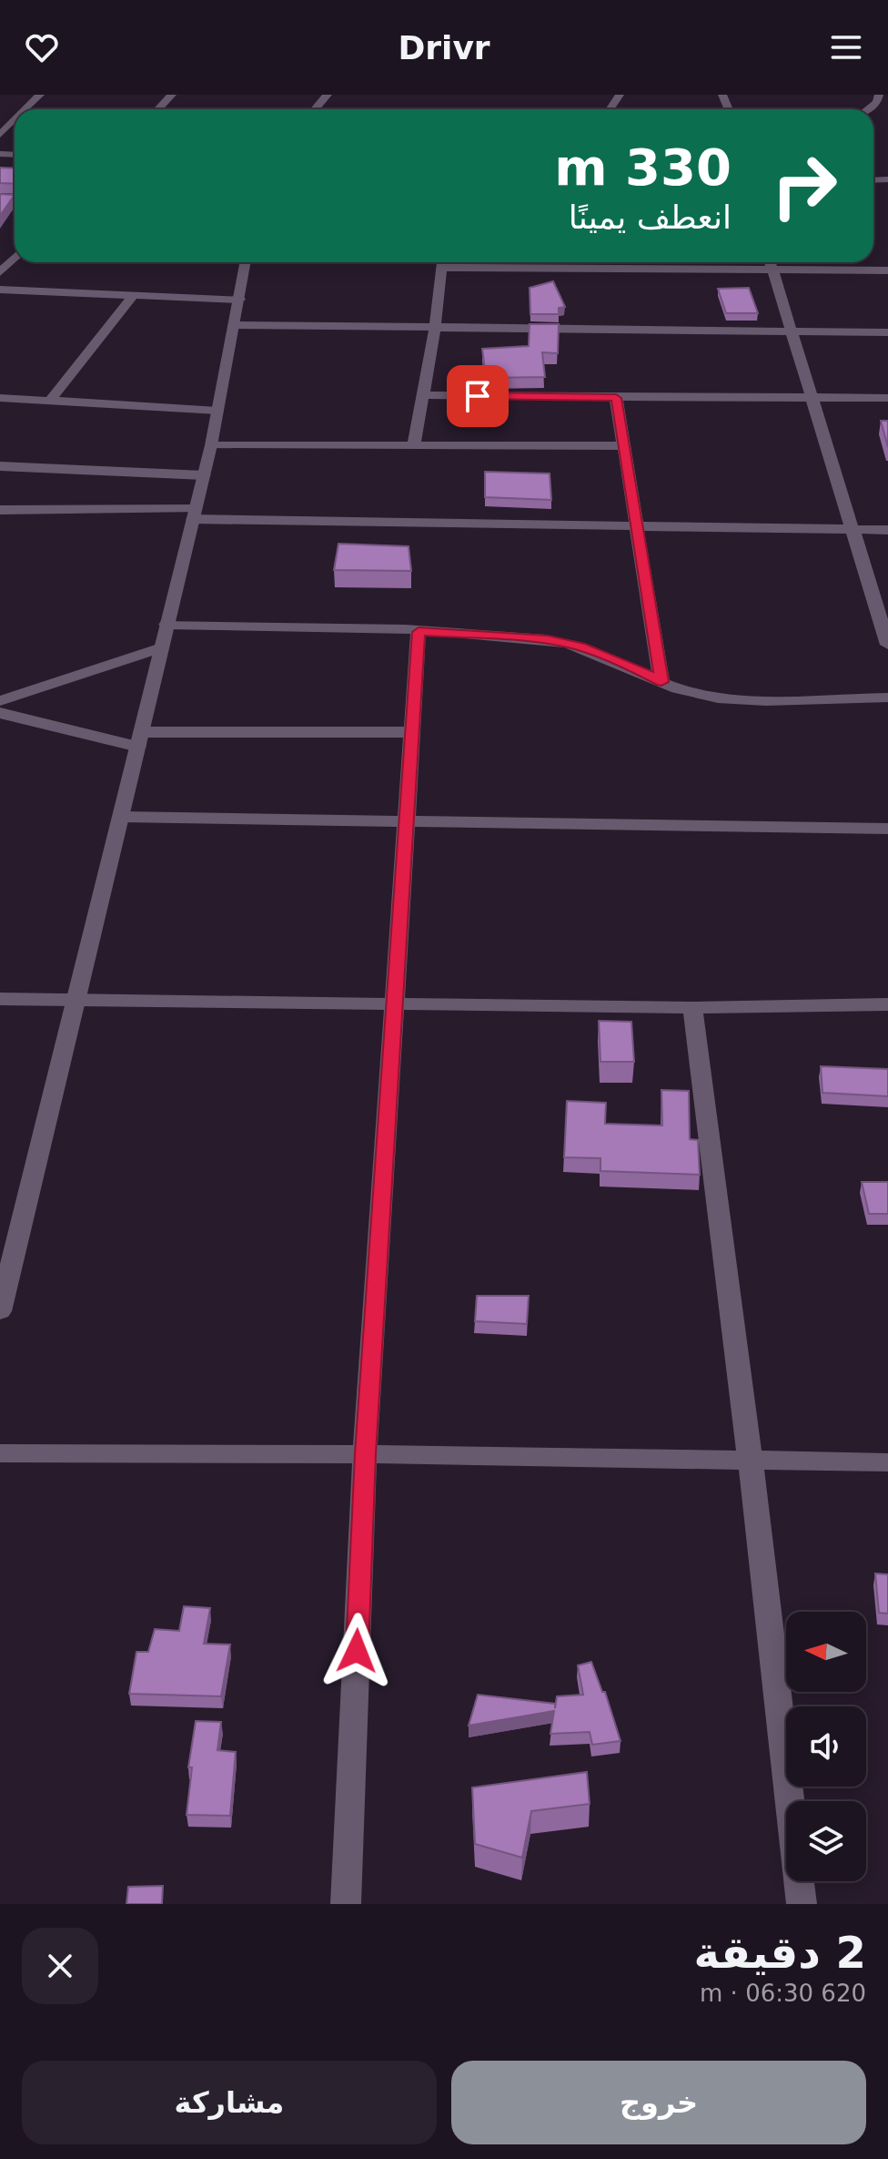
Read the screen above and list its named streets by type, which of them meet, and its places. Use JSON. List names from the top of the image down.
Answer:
{
  "north": "left",
  "page": {
    "header": "Drivr",
    "turn": ["330 m", "انعطف يمينًا"],
    "heading": ["2 دقيقة", "620 m · 06:30"],
    "buttons": ["خروج", "مشاركة"]
  }
}
